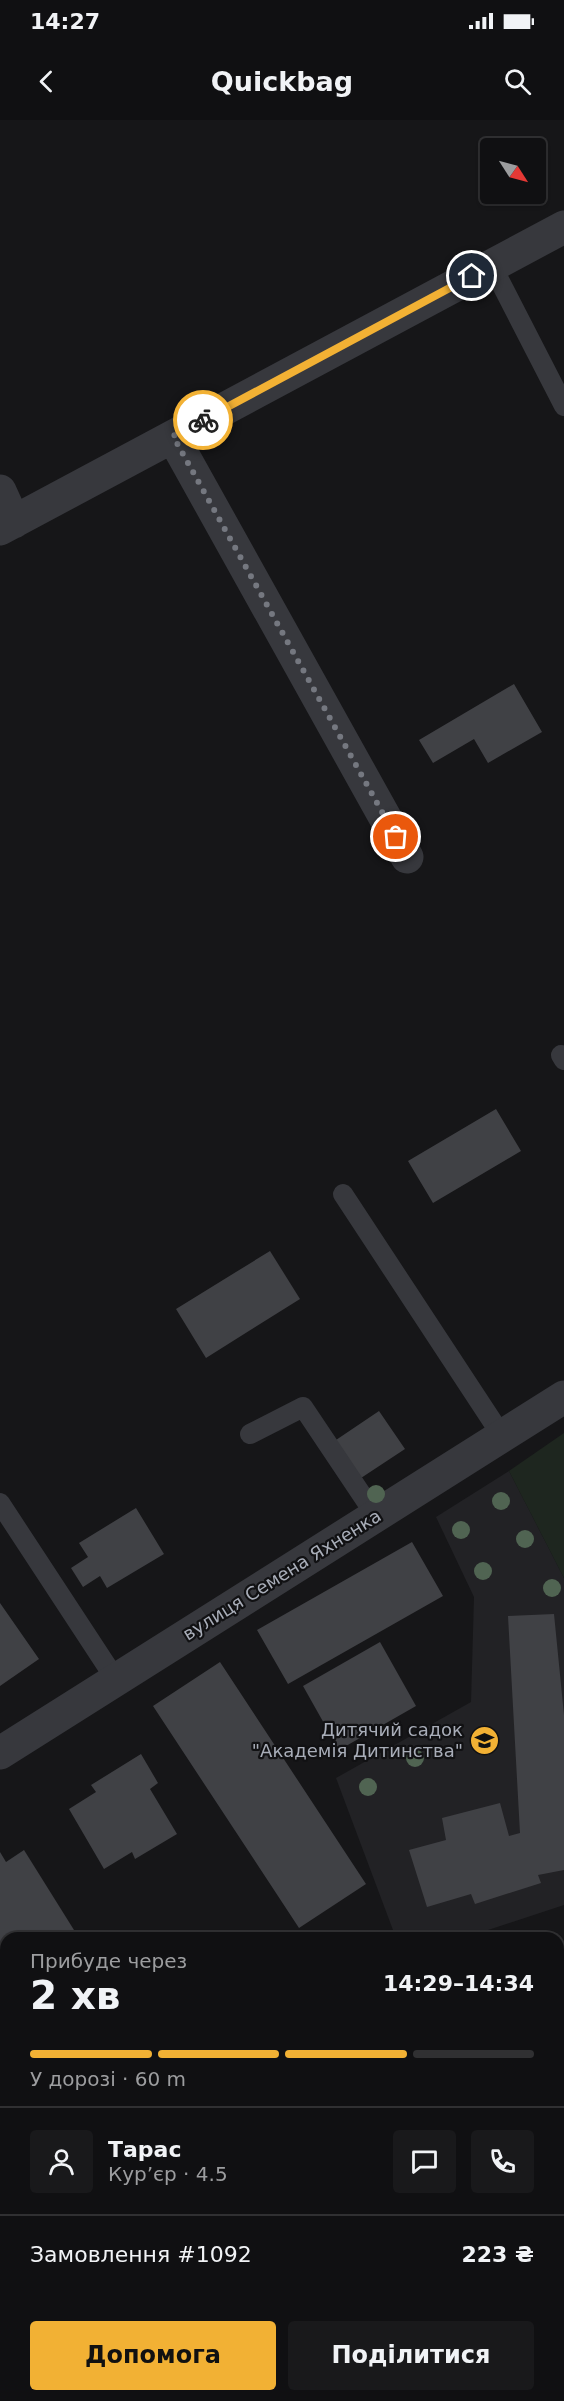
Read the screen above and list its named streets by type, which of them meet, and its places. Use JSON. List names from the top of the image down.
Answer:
{
  "streets": {
    "street": ["вулиця Семена Яхненка"]
  },
  "places": {
    "school or university": ["Дитячий садок \"Академія Дитинства\""]
  },
  "north": "bottom right",
  "page": {
    "status": "14:27",
    "header": "Quickbag",
    "heading": ["2 хв", "Прибуде через", "14:29–14:34"],
    "panel": [
      "Тарас",
      "Кур’єр · 4.5",
      "Замовлення #1092",
      "223 ₴"
    ],
    "bar": "У дорозі · 60 m",
    "buttons": ["Допомога", "Поділитися"]
  }
}
